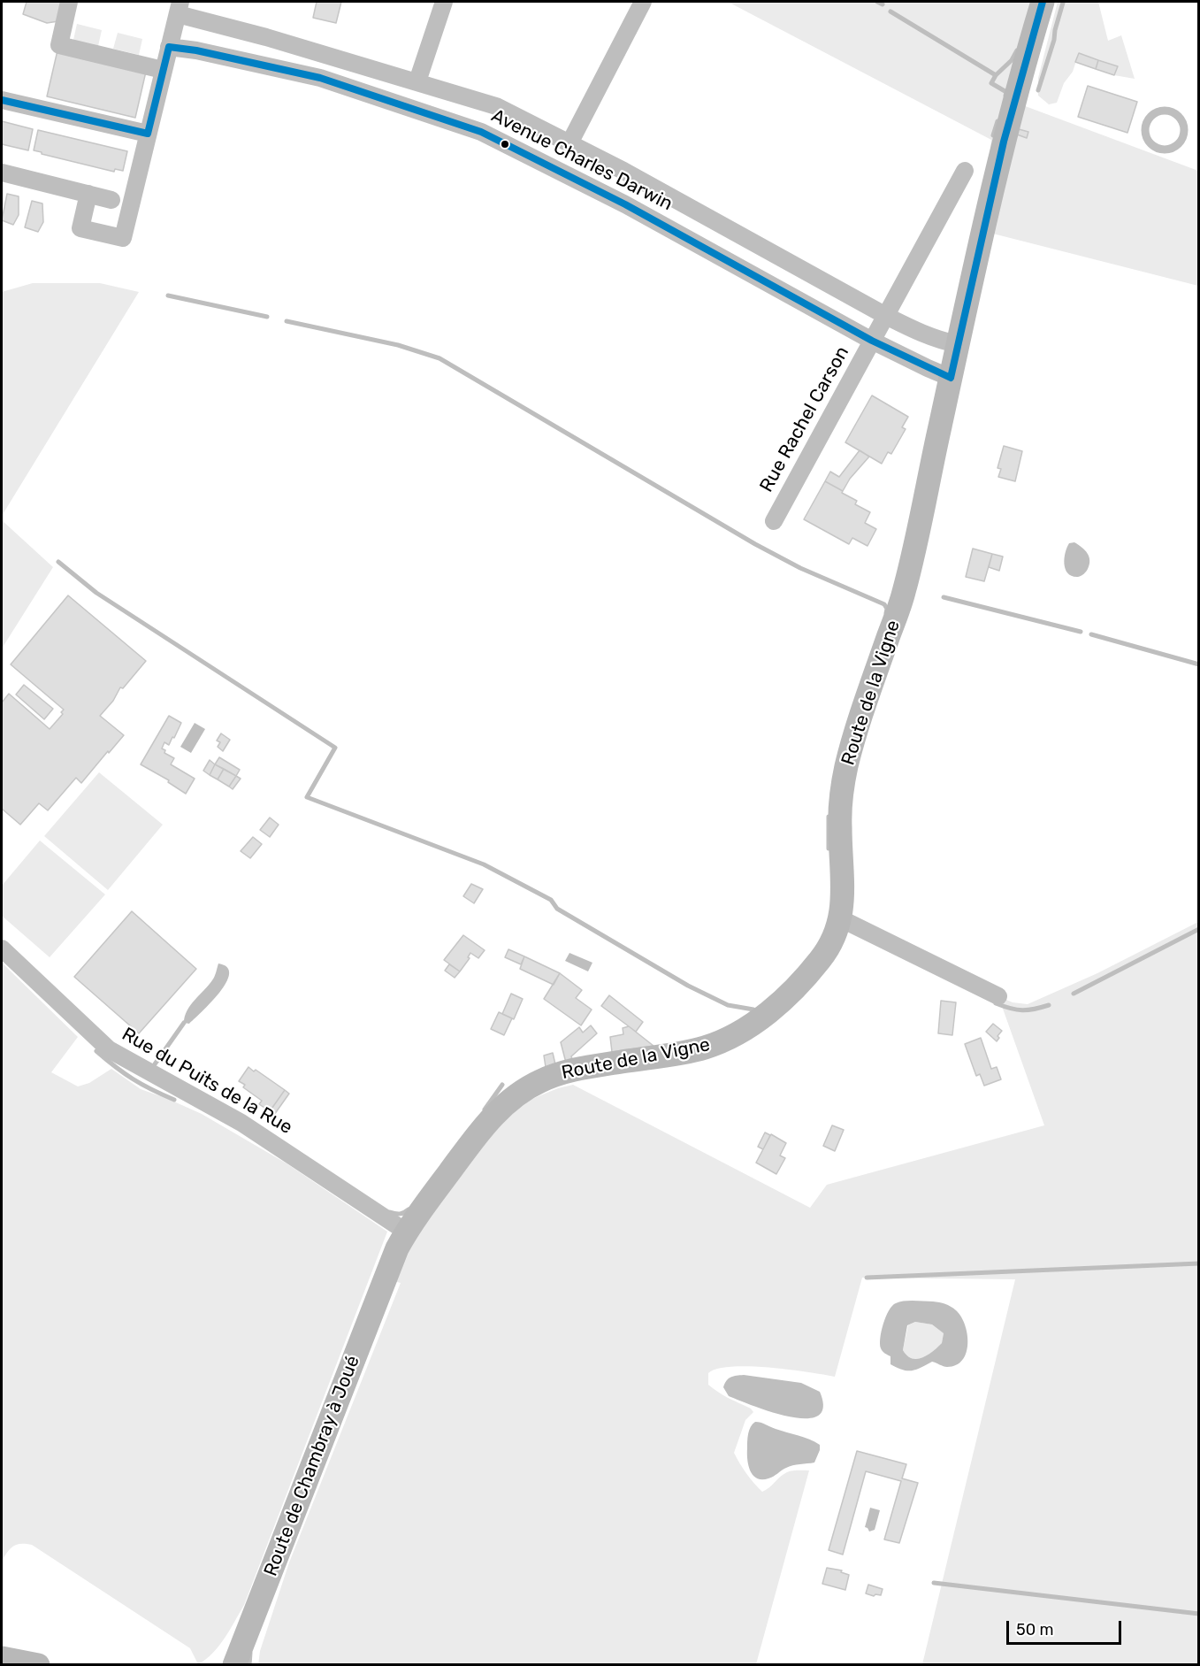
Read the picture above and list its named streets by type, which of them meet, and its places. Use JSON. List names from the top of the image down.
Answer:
{
  "streets": {
    "street": [
      "Avenue Charles Darwin",
      "Rue Rachel Carson",
      "Route de la Vigne",
      "Rue du Puits de la Rue",
      "Route de Chambray à Joué"
    ]
  },
  "crossings": [
    ["Avenue Charles Darwin", "Rue Rachel Carson"],
    ["Avenue Charles Darwin", "Route de la Vigne"],
    ["Route de la Vigne", "Rue du Puits de la Rue"],
    ["Route de la Vigne", "Route de Chambray à Joué"]
  ],
  "scale_bar": "50 m"
}
